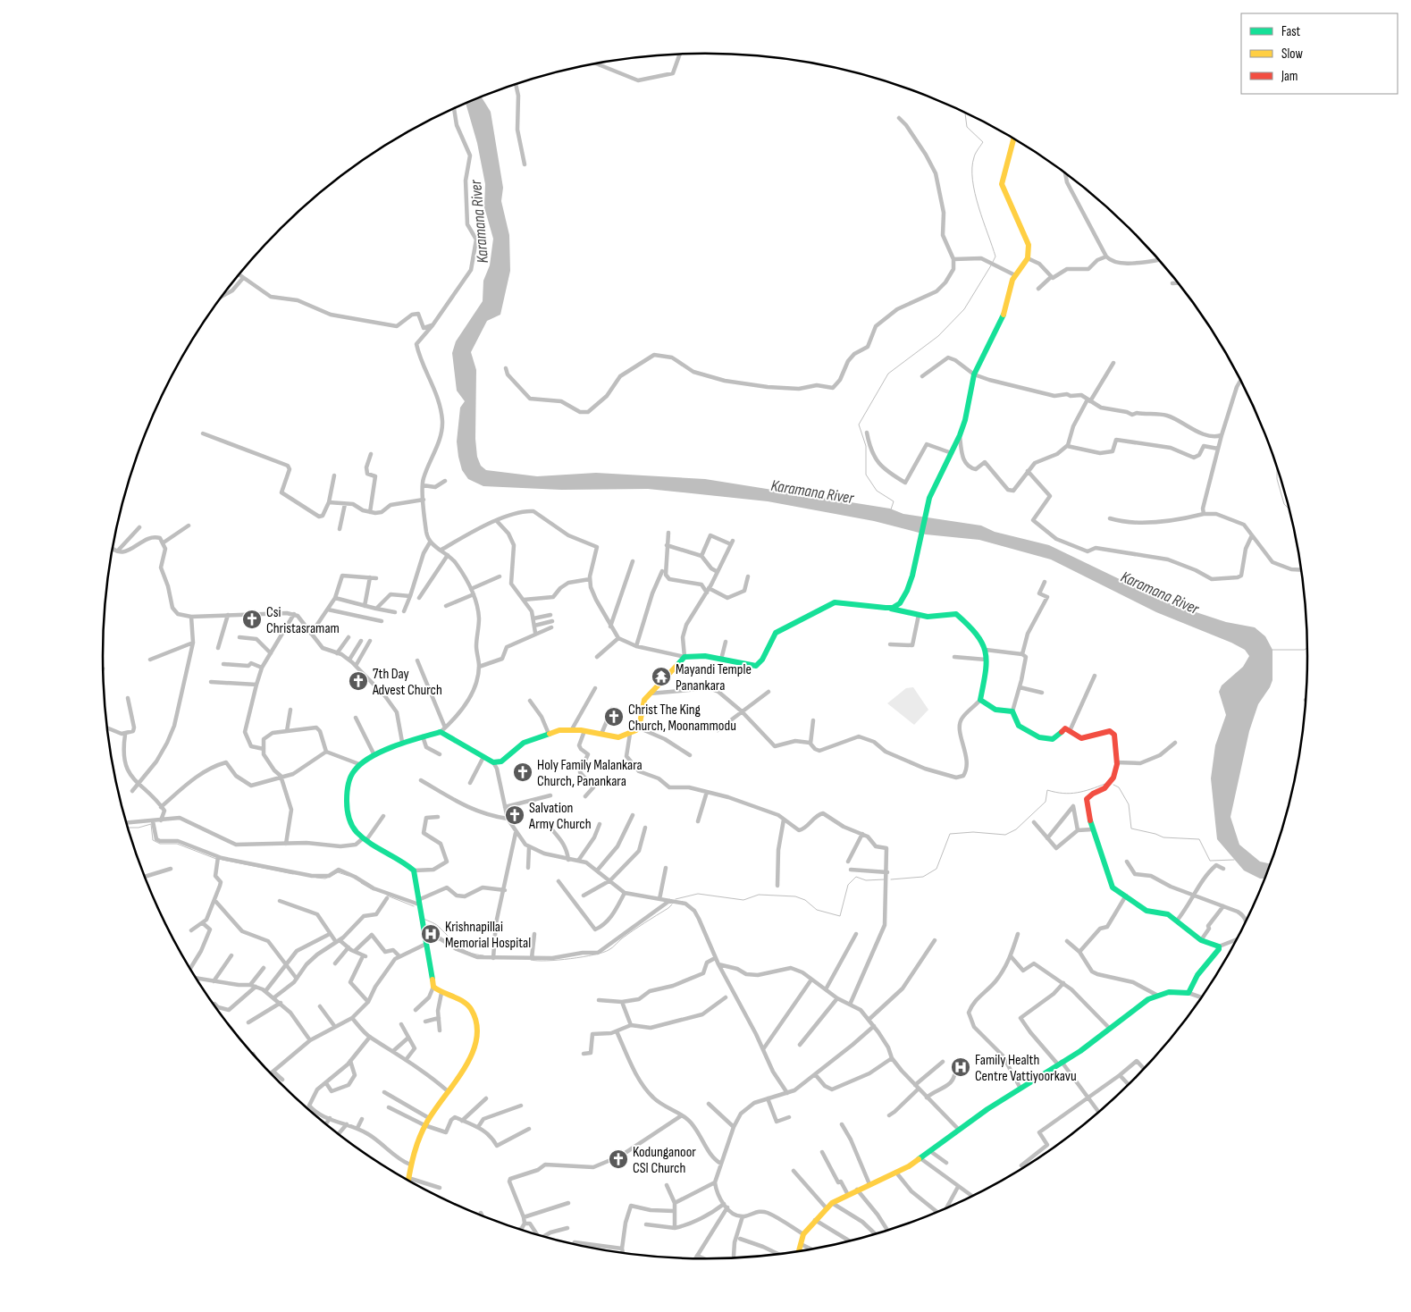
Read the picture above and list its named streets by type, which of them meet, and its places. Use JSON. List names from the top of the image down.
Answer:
{
  "water": ["Karamana River"],
  "places": {
    "church": [
      "Csi Christasramam",
      "7th Day Advest Church",
      "Christ The King Church, Moonammodu",
      "Holy Family Malankara Church, Panankara",
      "Salvation Army Church",
      "Kodunganoor CSI Church"
    ],
    "temple": ["Mayandi Temple Panankara"],
    "hospital": ["Krishnapillai Memorial Hospital", "Family Health Centre Vattiyoorkavu"]
  },
  "legend": ["Fast", "Slow", "Jam"]
}
